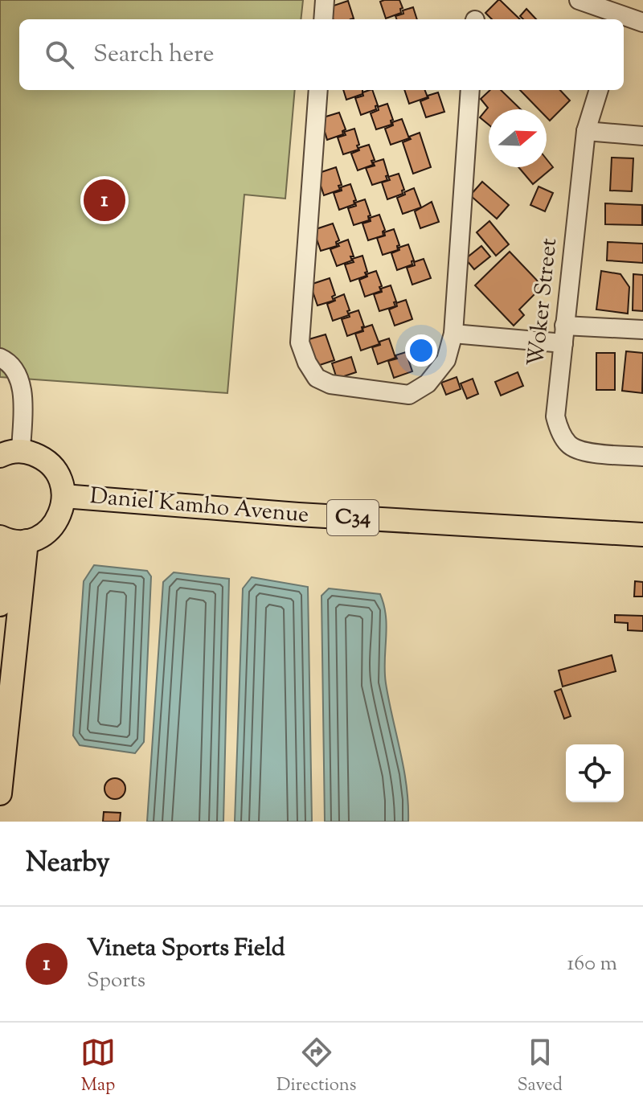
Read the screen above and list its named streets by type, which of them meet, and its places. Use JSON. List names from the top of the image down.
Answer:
{
  "streets": {
    "main road": ["Daniel Kamho Avenue", "C34"],
    "street": ["Woker Street"]
  },
  "north": "right",
  "page": {
    "search": "Search here",
    "pins": "1",
    "heading": "Nearby",
    "list": [
      {
        "mark": "1",
        "name": "Vineta Sports Field",
        "note": "Sports",
        "value": "160 m"
      }
    ],
    "nav": ["Map", "Directions", "Saved"]
  }
}
